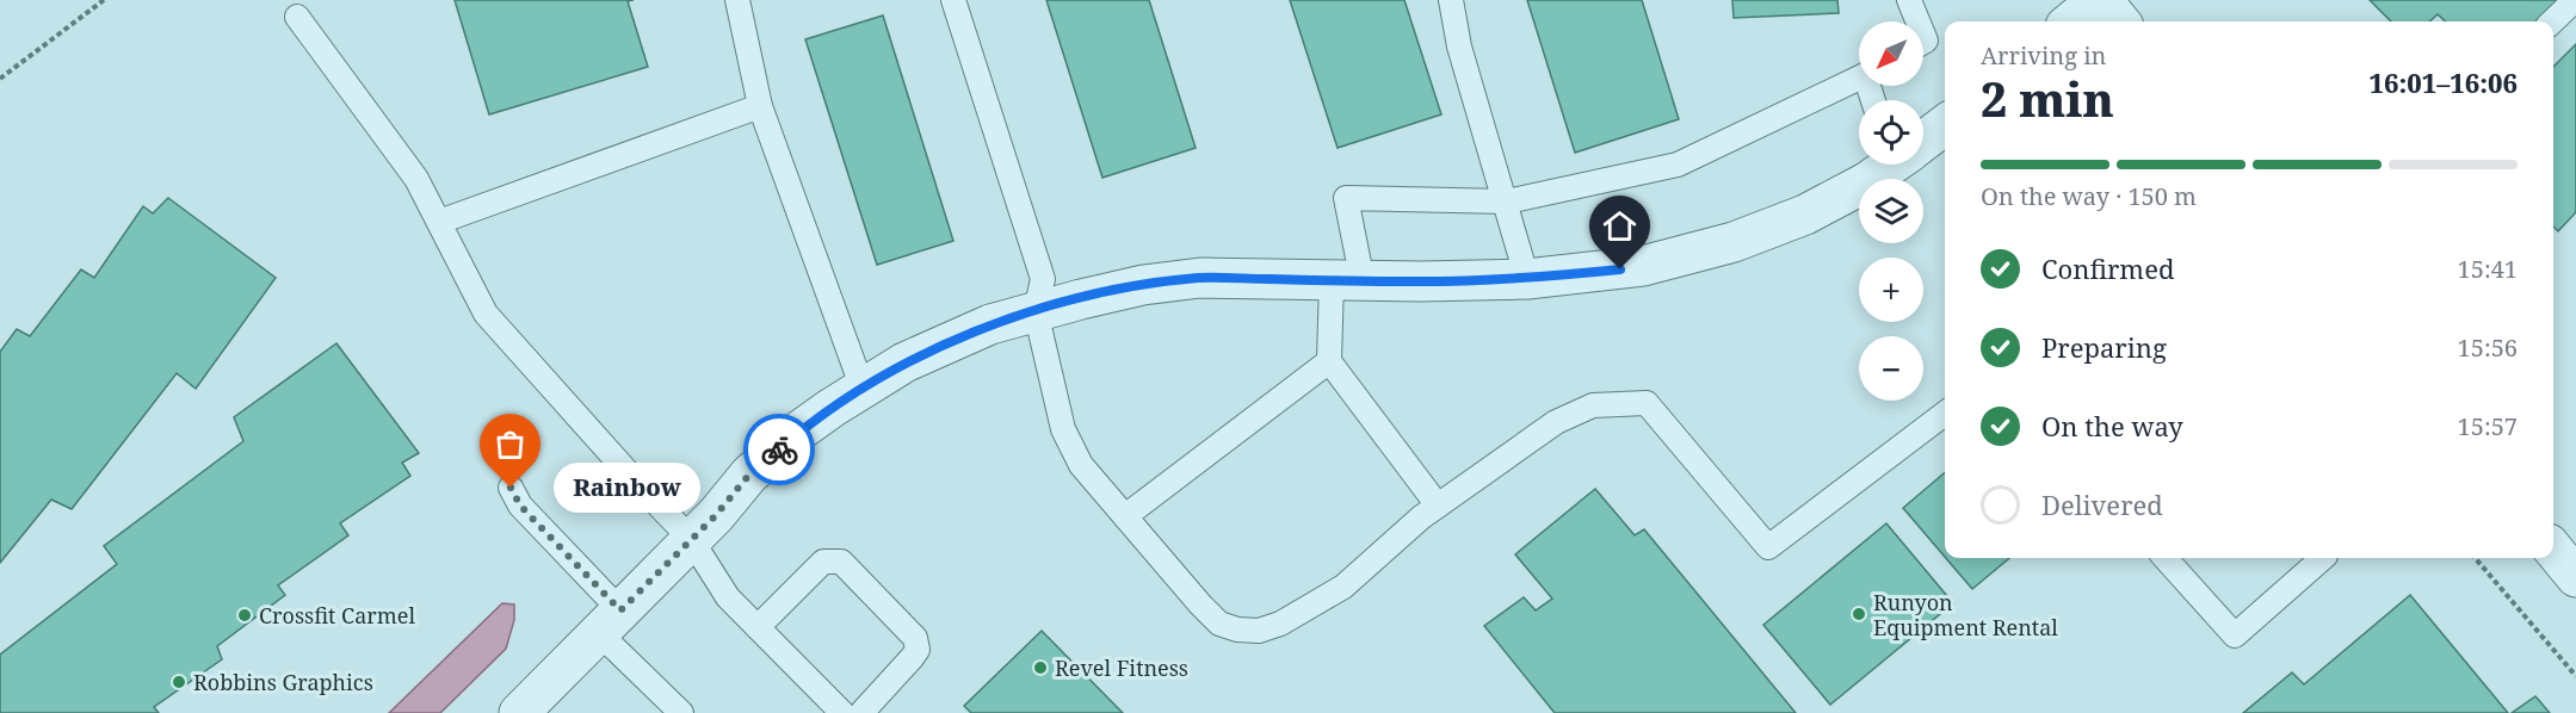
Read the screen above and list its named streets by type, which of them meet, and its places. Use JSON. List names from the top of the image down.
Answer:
{
  "places": [
    "Rainbow",
    "Runyon Equipment Rental",
    "Crossfit Carmel",
    "Revel Fitness",
    "Robbins Graphics"
  ],
  "north": "bottom left",
  "page": {
    "map_buttons": ["+", "−"],
    "heading": ["2 min", "Arriving in", "16:01–16:06"],
    "bar": "On the way · 150 m",
    "list": [
      ["Confirmed", "15:41"],
      ["Preparing", "15:56"],
      ["On the way", "15:57"],
      "Delivered"
    ],
    "bubble": "Rainbow"
  }
}
